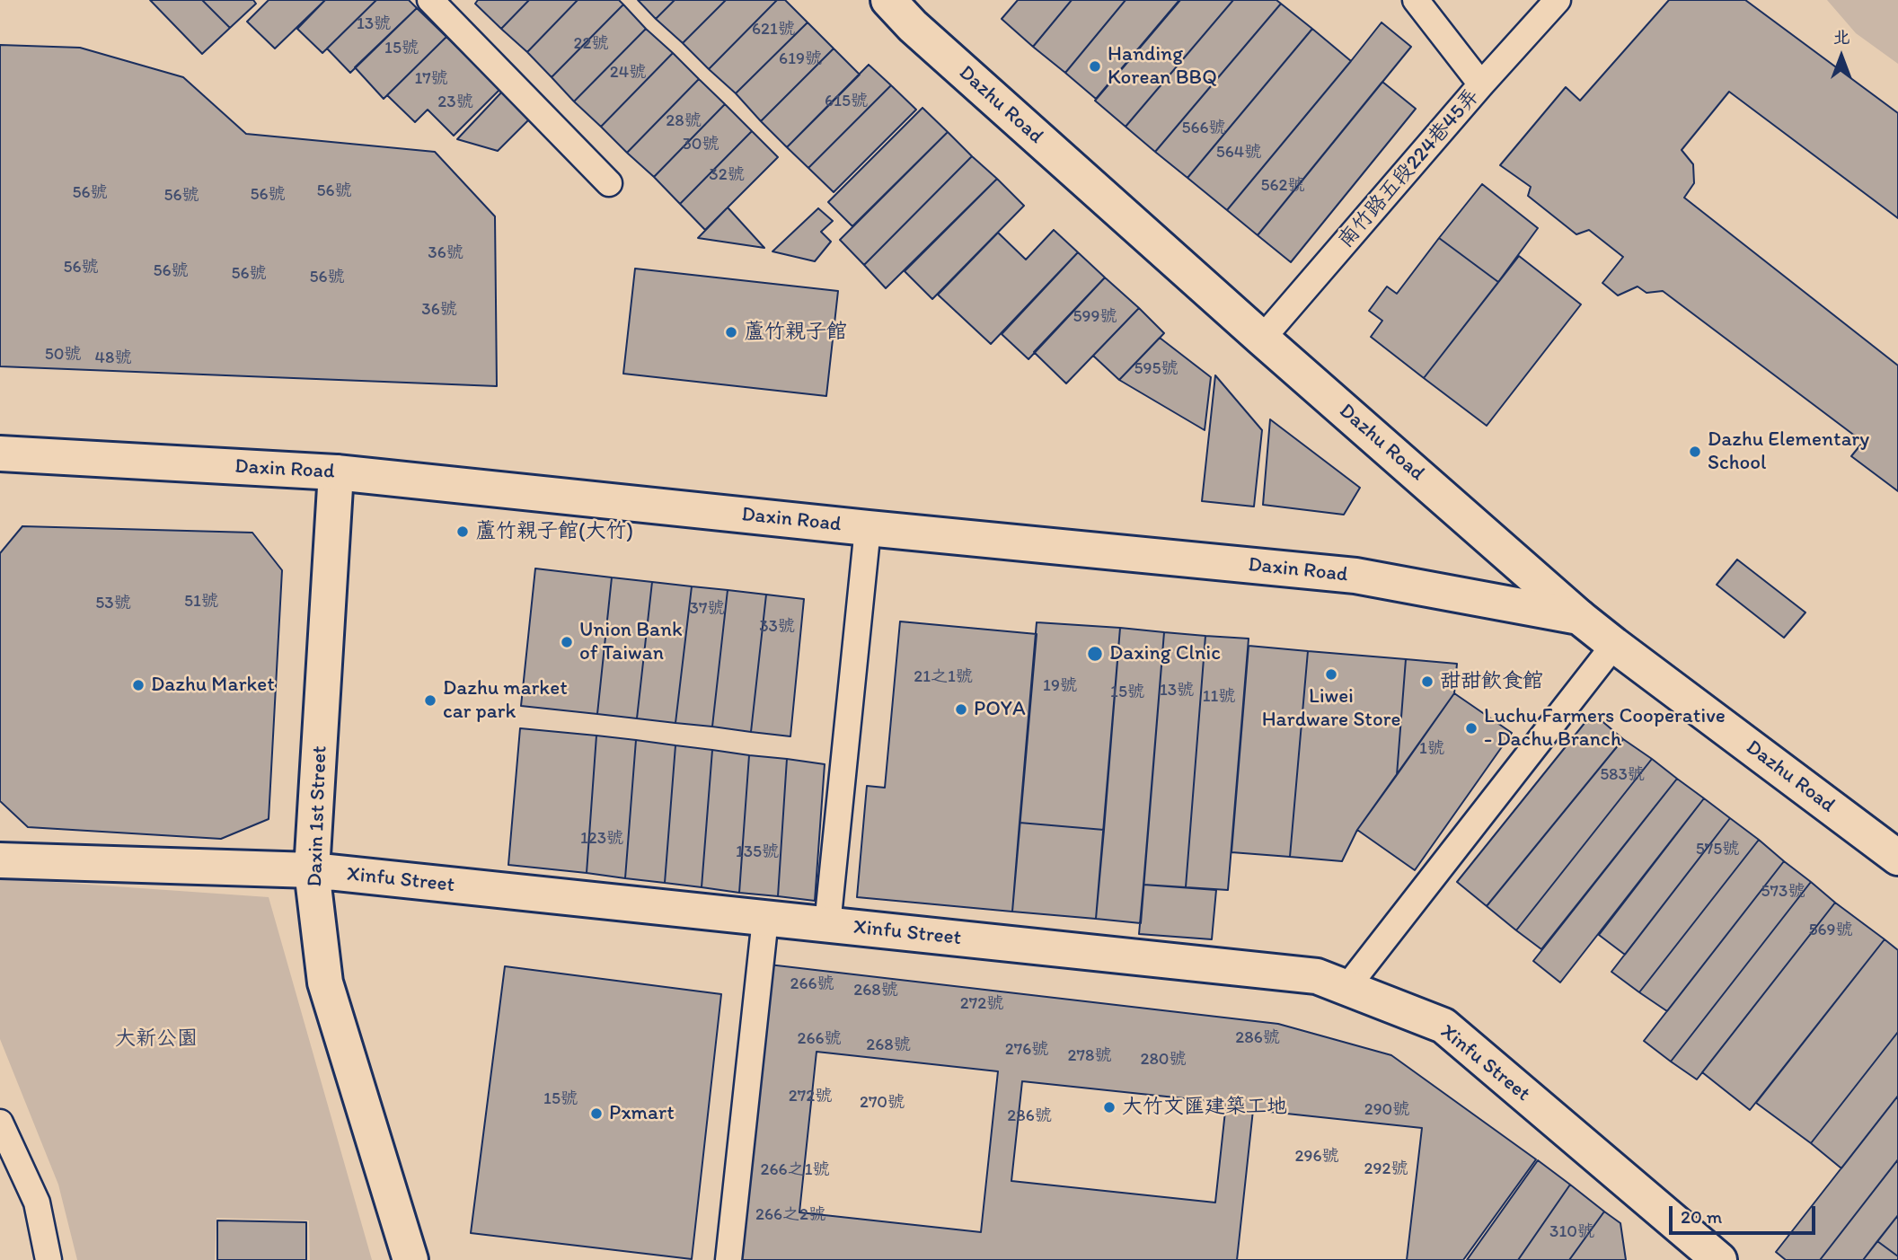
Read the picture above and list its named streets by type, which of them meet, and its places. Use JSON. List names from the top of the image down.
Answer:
{
  "streets": {
    "street": [
      "Dazhu Road",
      "Daxin Road",
      "Daxin 1st Street",
      "Xinfu Street"
    ],
    "lane": ["南竹路五段224巷45弄"]
  },
  "crossings": [
    ["Dazhu Road", "南竹路五段224巷45弄"],
    ["Dazhu Road", "Daxin Road"],
    ["Daxin Road", "Daxin 1st Street"],
    ["Daxin 1st Street", "Xinfu Street"]
  ],
  "parks": ["大新公園"],
  "places": [
    "Handing Korean BBQ",
    "蘆竹親子館",
    "Dazhu Elementary School",
    "蘆竹親子館(大竹)",
    "Union Bank of Taiwan",
    "Daxing Clnic",
    "Liwei Hardware Store",
    "甜甜飲食館",
    "Dazhu Market",
    "Dazhu market car park",
    "POYA",
    "Luchu Farmers Cooperative - Dachu Branch",
    "大竹文匯建築工地",
    "Pxmart"
  ],
  "house_numbers": [
    "13號",
    "621號",
    "22號",
    "15號",
    "619號",
    "24號",
    "17號",
    "615號",
    "23號",
    "28號",
    "566號",
    "30號",
    "564號",
    "32號",
    "562號",
    "56號",
    "56號",
    "56號",
    "56號",
    "36號",
    "56號",
    "56號",
    "56號",
    "56號",
    "36號",
    "599號",
    "50號",
    "48號",
    "595號",
    "51號",
    "53號",
    "37號",
    "33號",
    "21之1號",
    "19號",
    "13號",
    "15號",
    "11號",
    "1號",
    "583號",
    "123號",
    "575號",
    "135號",
    "573號",
    "569號",
    "266號",
    "268號",
    "272號",
    "286號",
    "266號",
    "268號",
    "276號",
    "278號",
    "280號",
    "272號",
    "15號",
    "270號",
    "290號",
    "286號",
    "296號",
    "292號",
    "266之1號",
    "266之2號",
    "310號"
  ],
  "scale_bar": "20 m",
  "north": "top"
}
